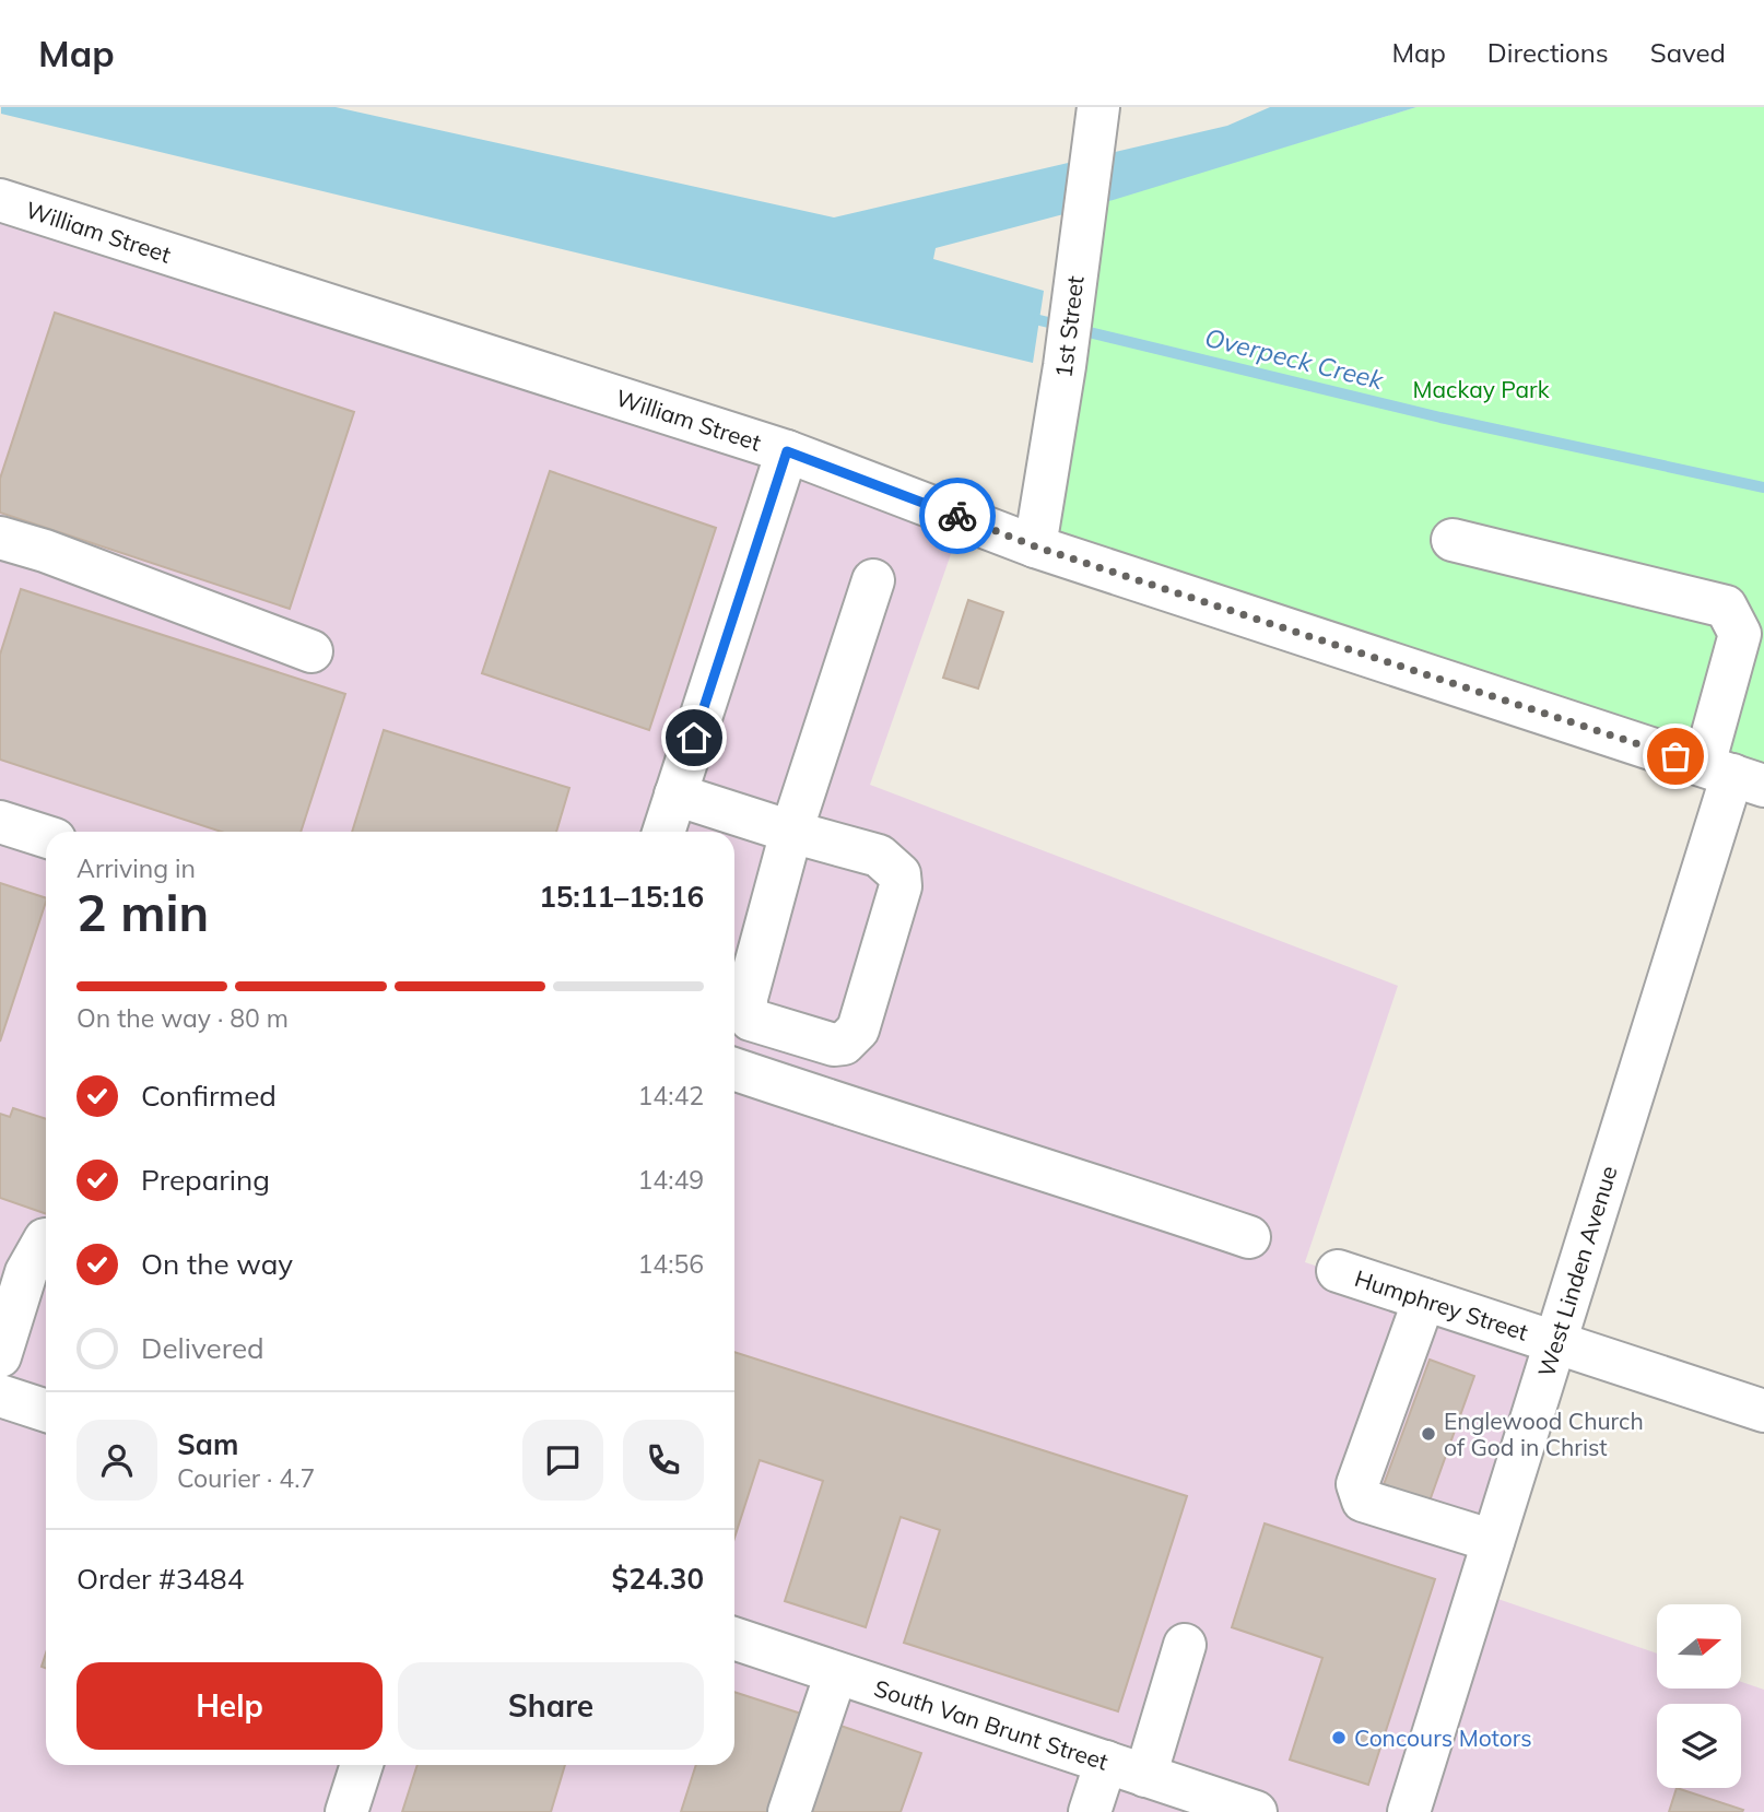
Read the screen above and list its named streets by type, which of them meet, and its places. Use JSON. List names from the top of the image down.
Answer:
{
  "streets": {
    "street": [
      "William Street",
      "1st Street",
      "West Linden Avenue",
      "Humphrey Street",
      "South Van Brunt Street"
    ]
  },
  "crossings": [
    ["William Street", "1st Street"],
    ["William Street", "West Linden Avenue"],
    ["West Linden Avenue", "Humphrey Street"]
  ],
  "water": ["Overpeck Creek"],
  "parks": ["Mackay Park"],
  "places": ["Englewood Church of God in Christ", "Concours Motors"],
  "north": "right",
  "page": {
    "header": "Map",
    "nav": ["Map", "Directions", "Saved"],
    "heading": ["2 min", "Arriving in", "15:11–15:16"],
    "panel": [
      "Sam",
      "Courier · 4.7",
      "Order #3484",
      "$24.30"
    ],
    "bar": "On the way · 80 m",
    "list": [
      ["Confirmed", "14:42"],
      ["Preparing", "14:49"],
      ["On the way", "14:56"],
      "Delivered"
    ],
    "buttons": ["Help", "Share"]
  }
}
